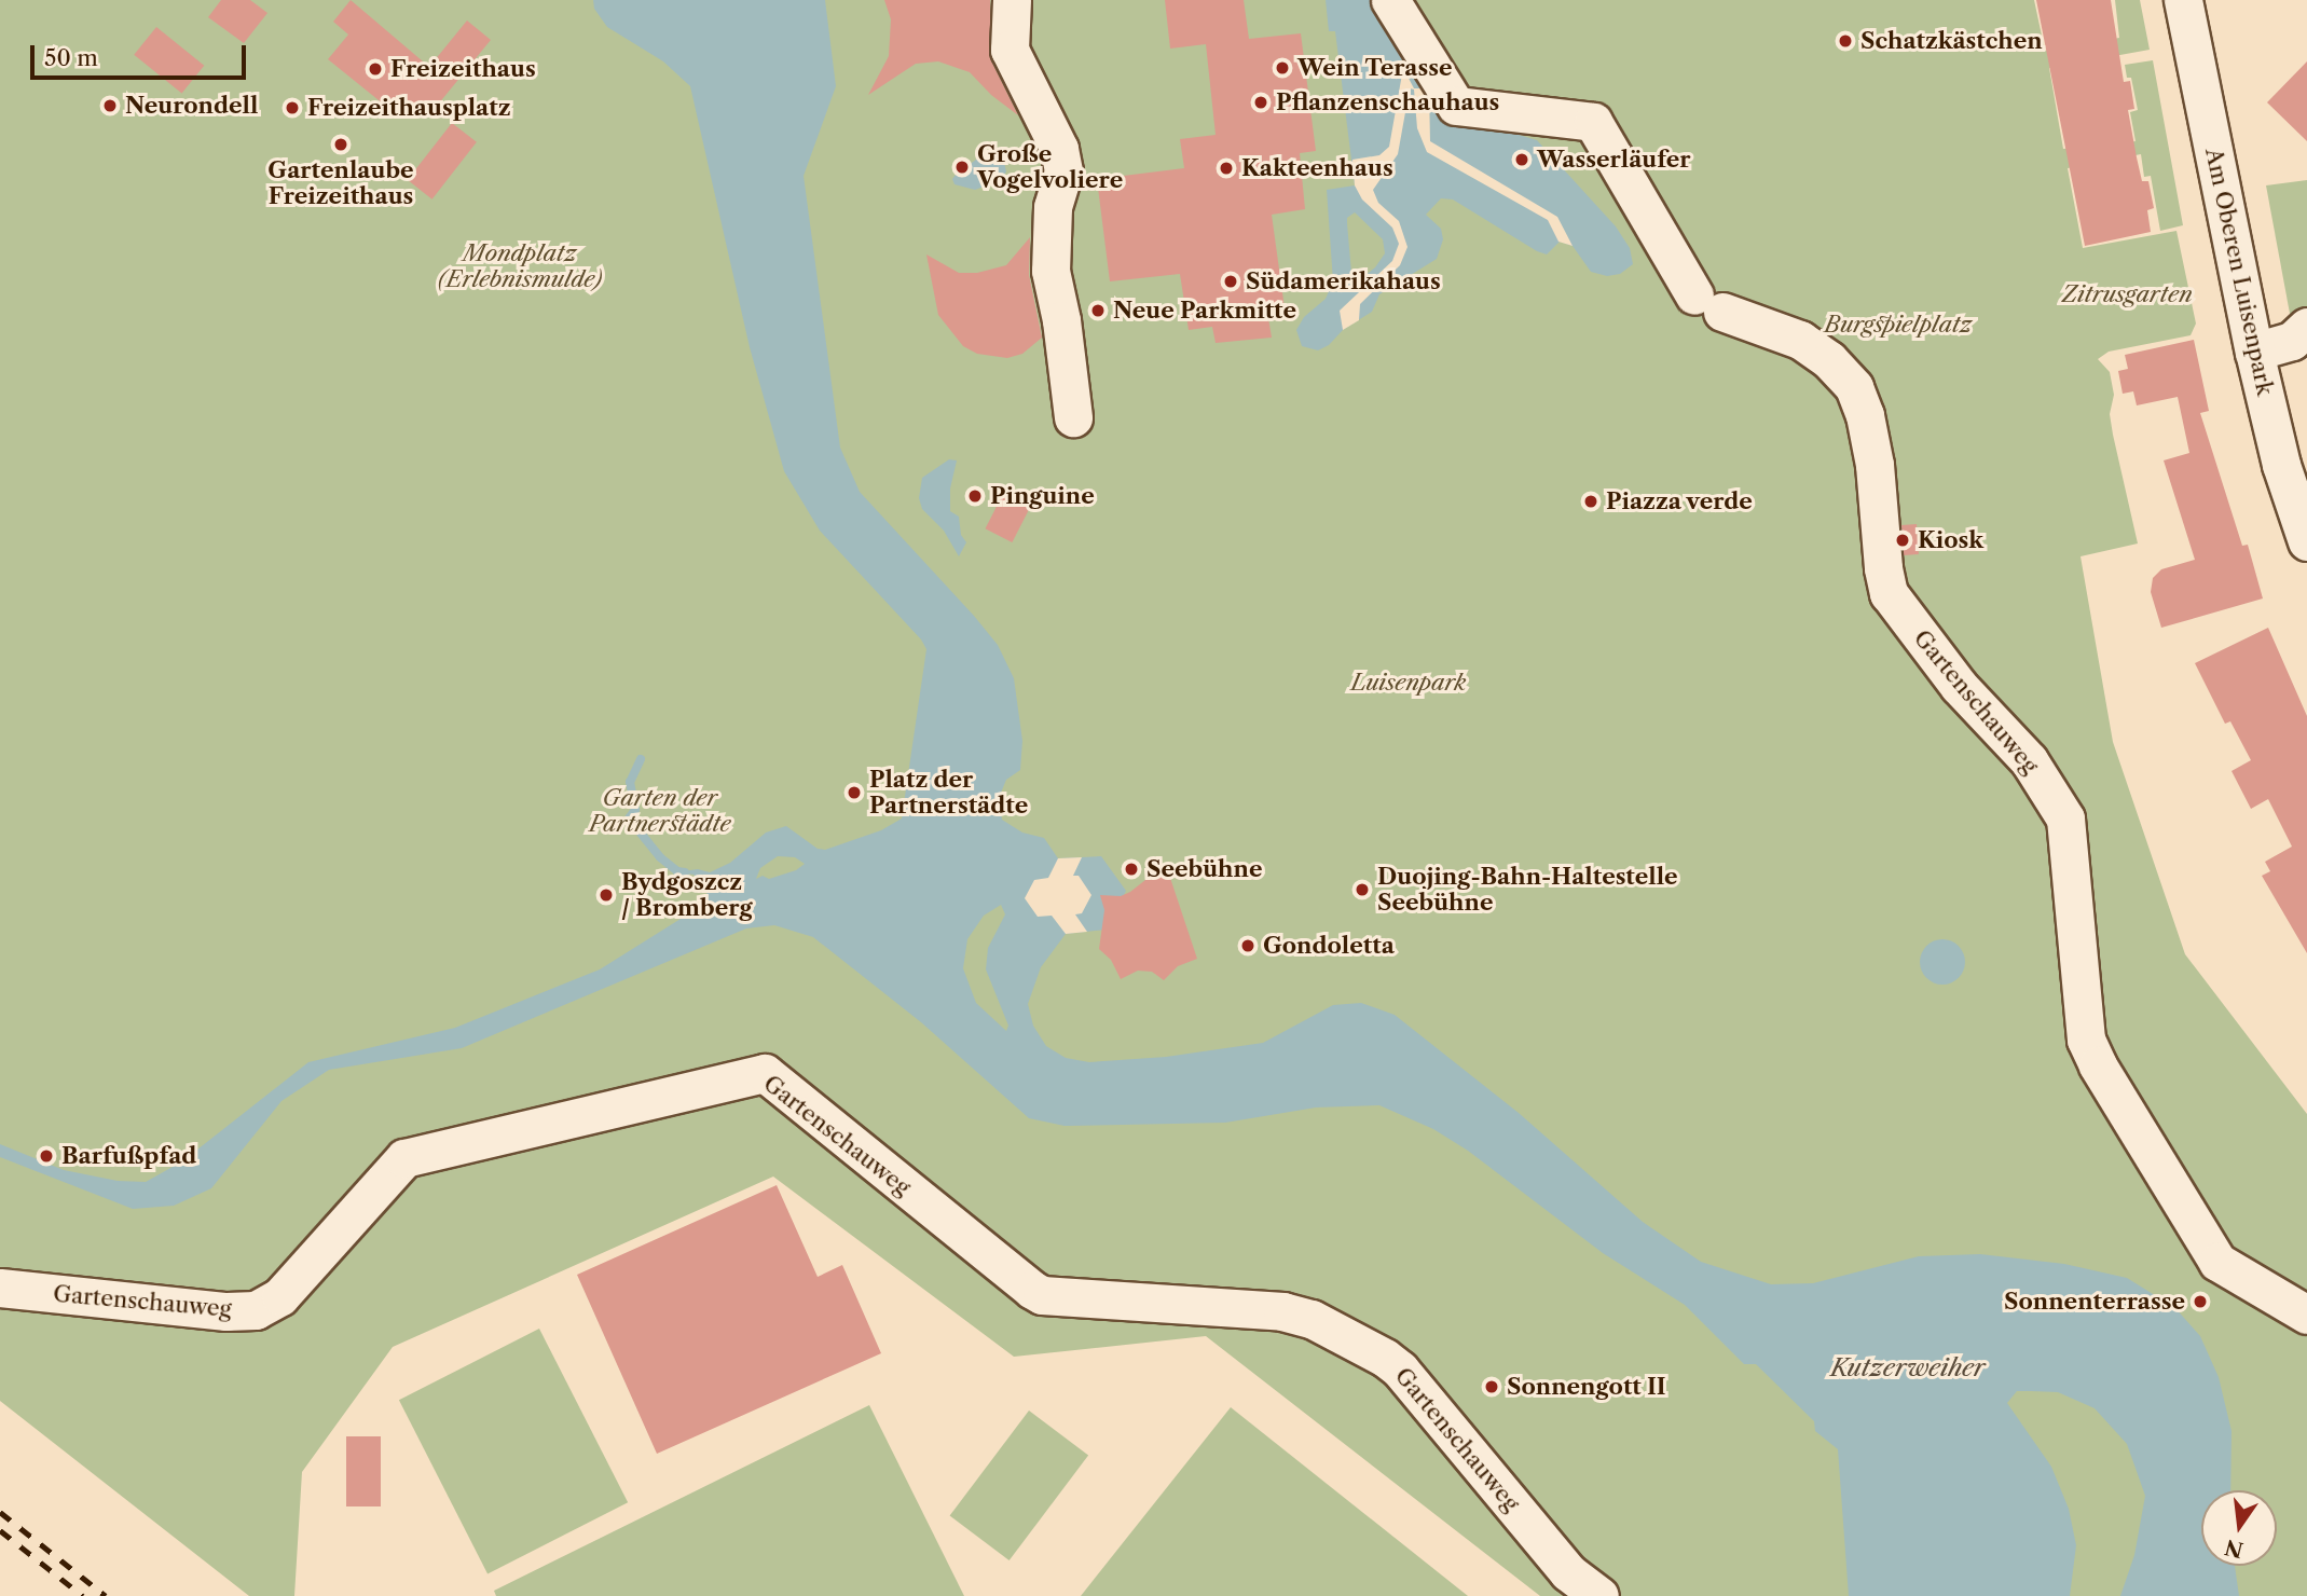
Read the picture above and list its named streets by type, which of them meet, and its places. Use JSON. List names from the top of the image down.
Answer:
{
  "streets": {
    "street": ["Am Oberen Luisenpark", "Gartenschauweg"]
  },
  "water": ["Kutzerweiher"],
  "parks": [
    "Mondplatz (Erlebnismulde)",
    "Zitrusgarten",
    "Burgspielplatz",
    "Luisenpark",
    "Garten der Partnerstädte"
  ],
  "places": [
    "Schatzkästchen",
    "Wein Terasse",
    "Freizeithaus",
    "Pflanzenschauhaus",
    "Neurondell",
    "Freizeithausplatz",
    "Gartenlaube Freizeithaus",
    "Wasserläufer",
    "Große Vogelvoliere",
    "Kakteenhaus",
    "Südamerikahaus",
    "Neue Parkmitte",
    "Pinguine",
    "Piazza verde",
    "Kiosk",
    "Platz der Partnerstädte",
    "Seebühne",
    "Duojing-Bahn-Haltestelle Seebühne",
    "Bydgoszcz / Bromberg",
    "Gondoletta",
    "Barfußpfad",
    "Sonnenterrasse",
    "Sonnengott II"
  ],
  "scale_bar": "50 m",
  "north": "bottom"
}
